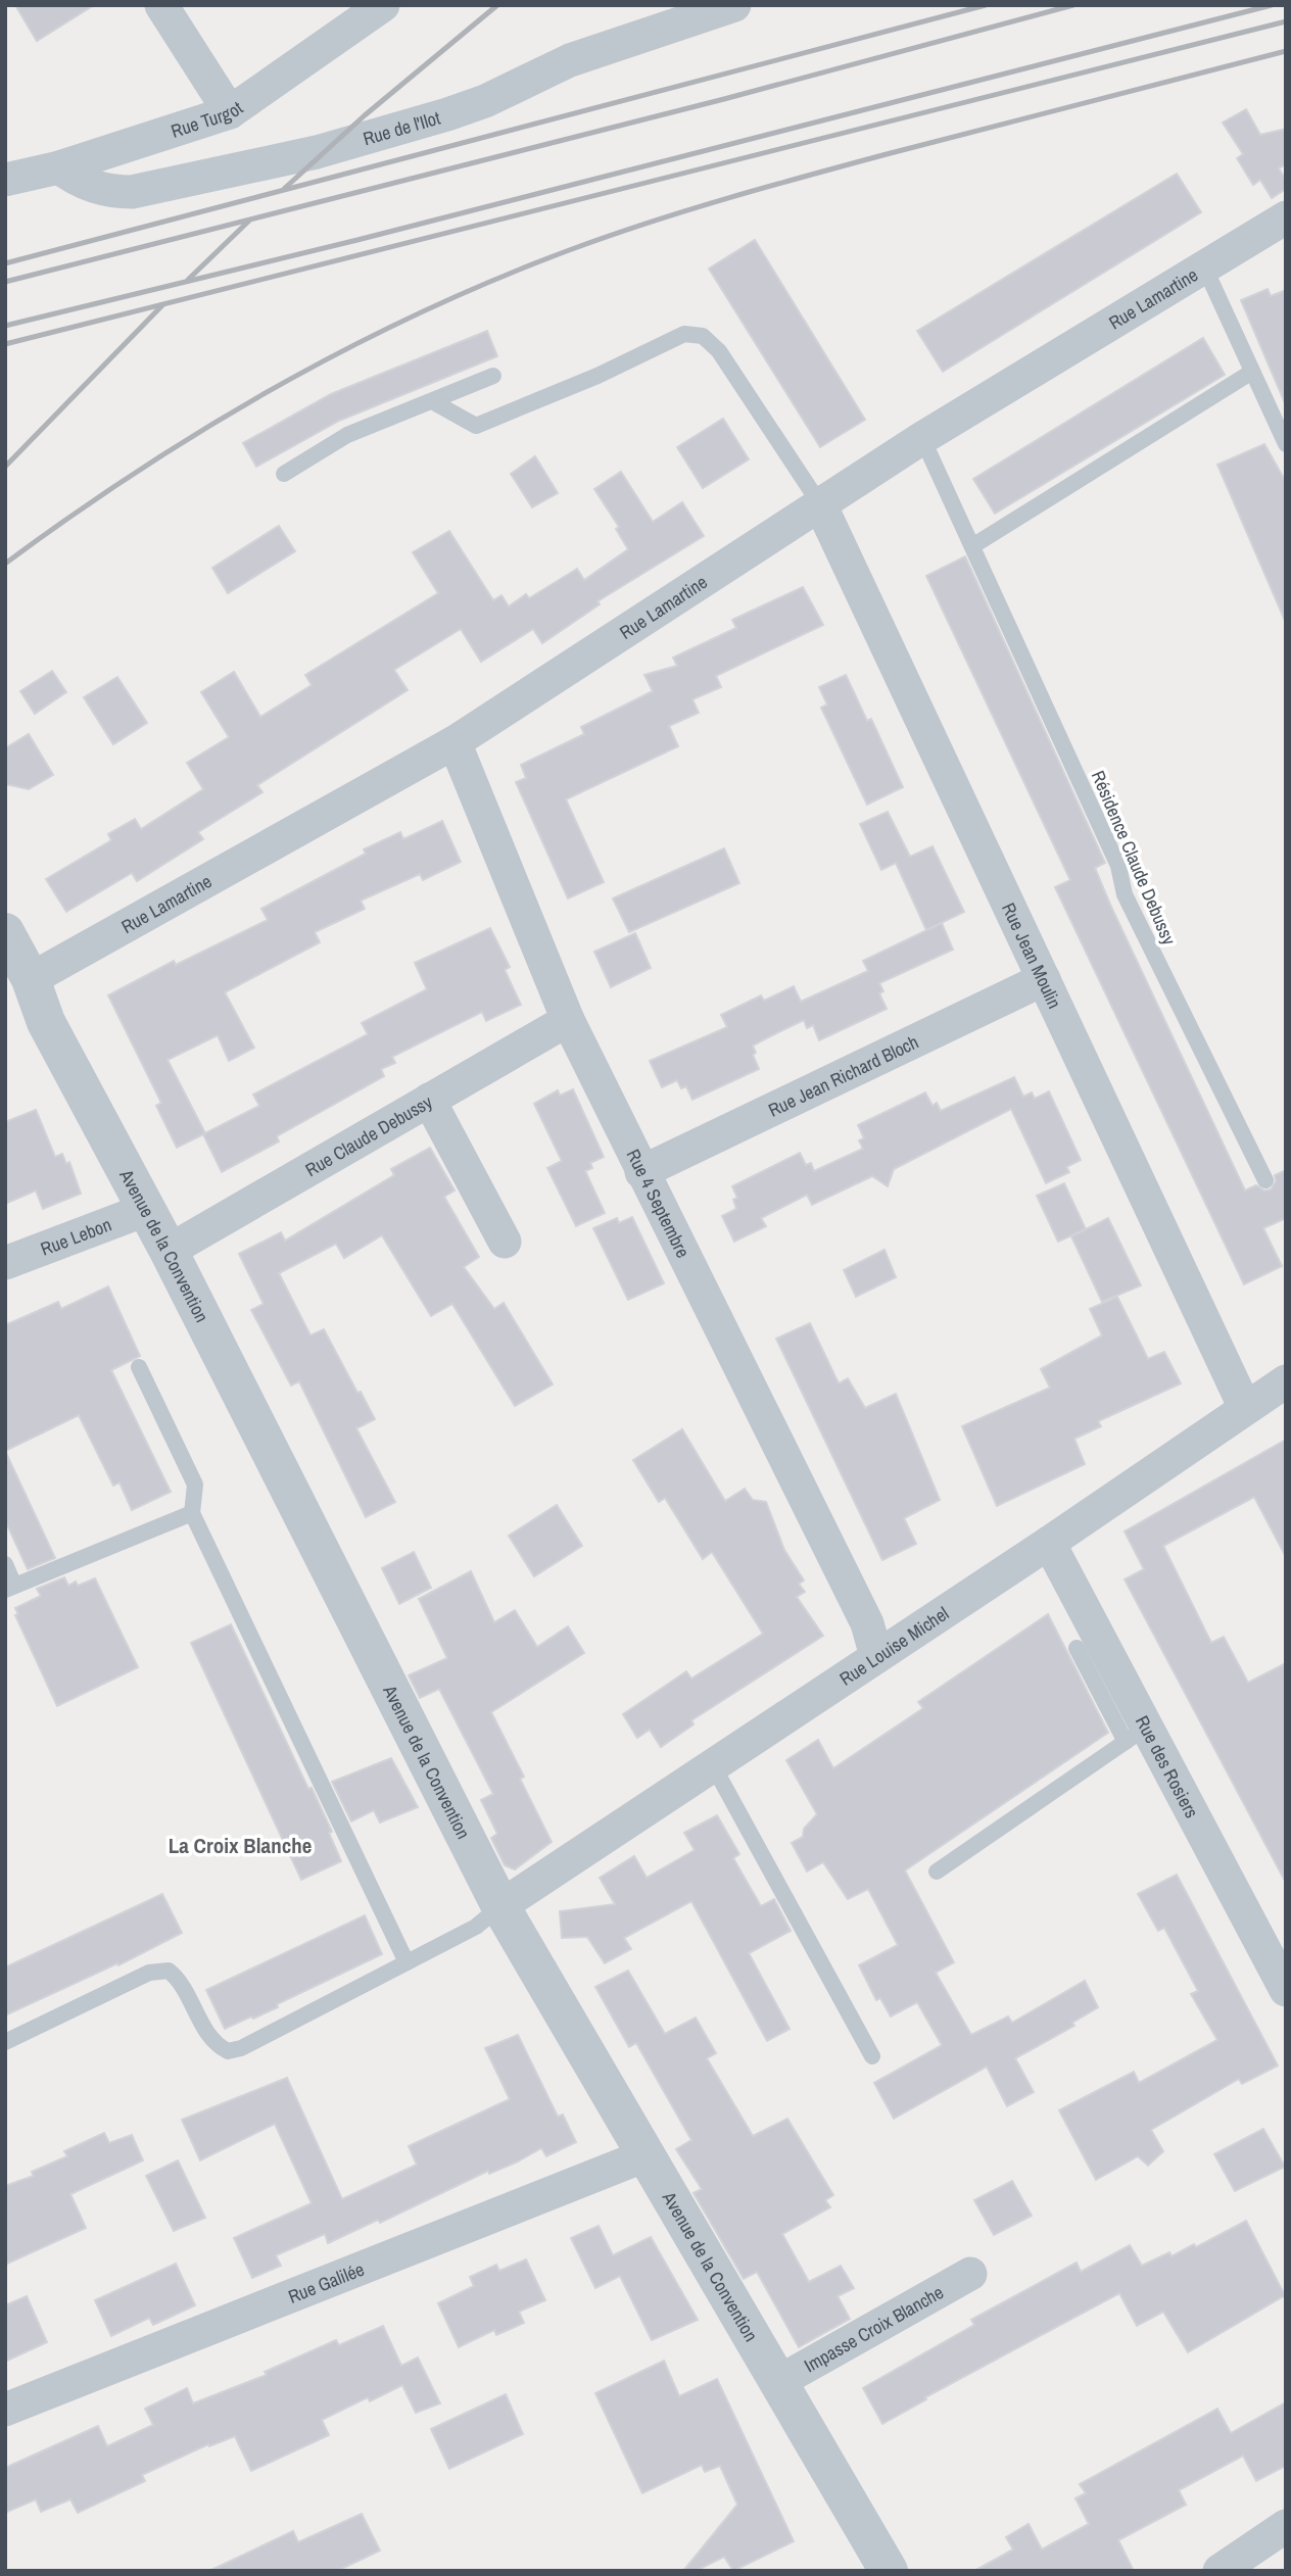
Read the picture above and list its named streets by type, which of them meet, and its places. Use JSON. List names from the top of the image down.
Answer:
{
  "streets": {
    "street": [
      "Rue Turgot",
      "Rue de l'Ilot",
      "Rue Lamartine",
      "Rue Jean Moulin",
      "Rue Jean Richard Bloch",
      "Rue Claude Debussy",
      "Rue 4 Septembre",
      "Rue Lebon",
      "Avenue de la Convention",
      "Rue Louise Michel",
      "Rue des Rosiers",
      "Rue Galilée",
      "Impasse Croix Blanche"
    ],
    "lane": ["Résidence Claude Debussy"]
  },
  "crossings": [
    ["Rue Turgot", "Rue de l'Ilot"],
    ["Rue Lamartine", "Résidence Claude Debussy"],
    ["Rue Lamartine", "Rue Jean Moulin"],
    ["Rue Lamartine", "Rue 4 Septembre"],
    ["Rue Lamartine", "Avenue de la Convention"],
    ["Rue Jean Moulin", "Rue Jean Richard Bloch"],
    ["Rue Jean Moulin", "Rue Louise Michel"],
    ["Rue Jean Richard Bloch", "Rue 4 Septembre"],
    ["Rue Claude Debussy", "Rue 4 Septembre"],
    ["Rue Claude Debussy", "Avenue de la Convention"],
    ["Rue 4 Septembre", "Rue Louise Michel"],
    ["Rue Lebon", "Avenue de la Convention"],
    ["Avenue de la Convention", "Rue Louise Michel"],
    ["Avenue de la Convention", "Rue Galilée"],
    ["Avenue de la Convention", "Impasse Croix Blanche"],
    ["Rue Louise Michel", "Rue des Rosiers"]
  ],
  "districts": ["La Croix Blanche"]
}
